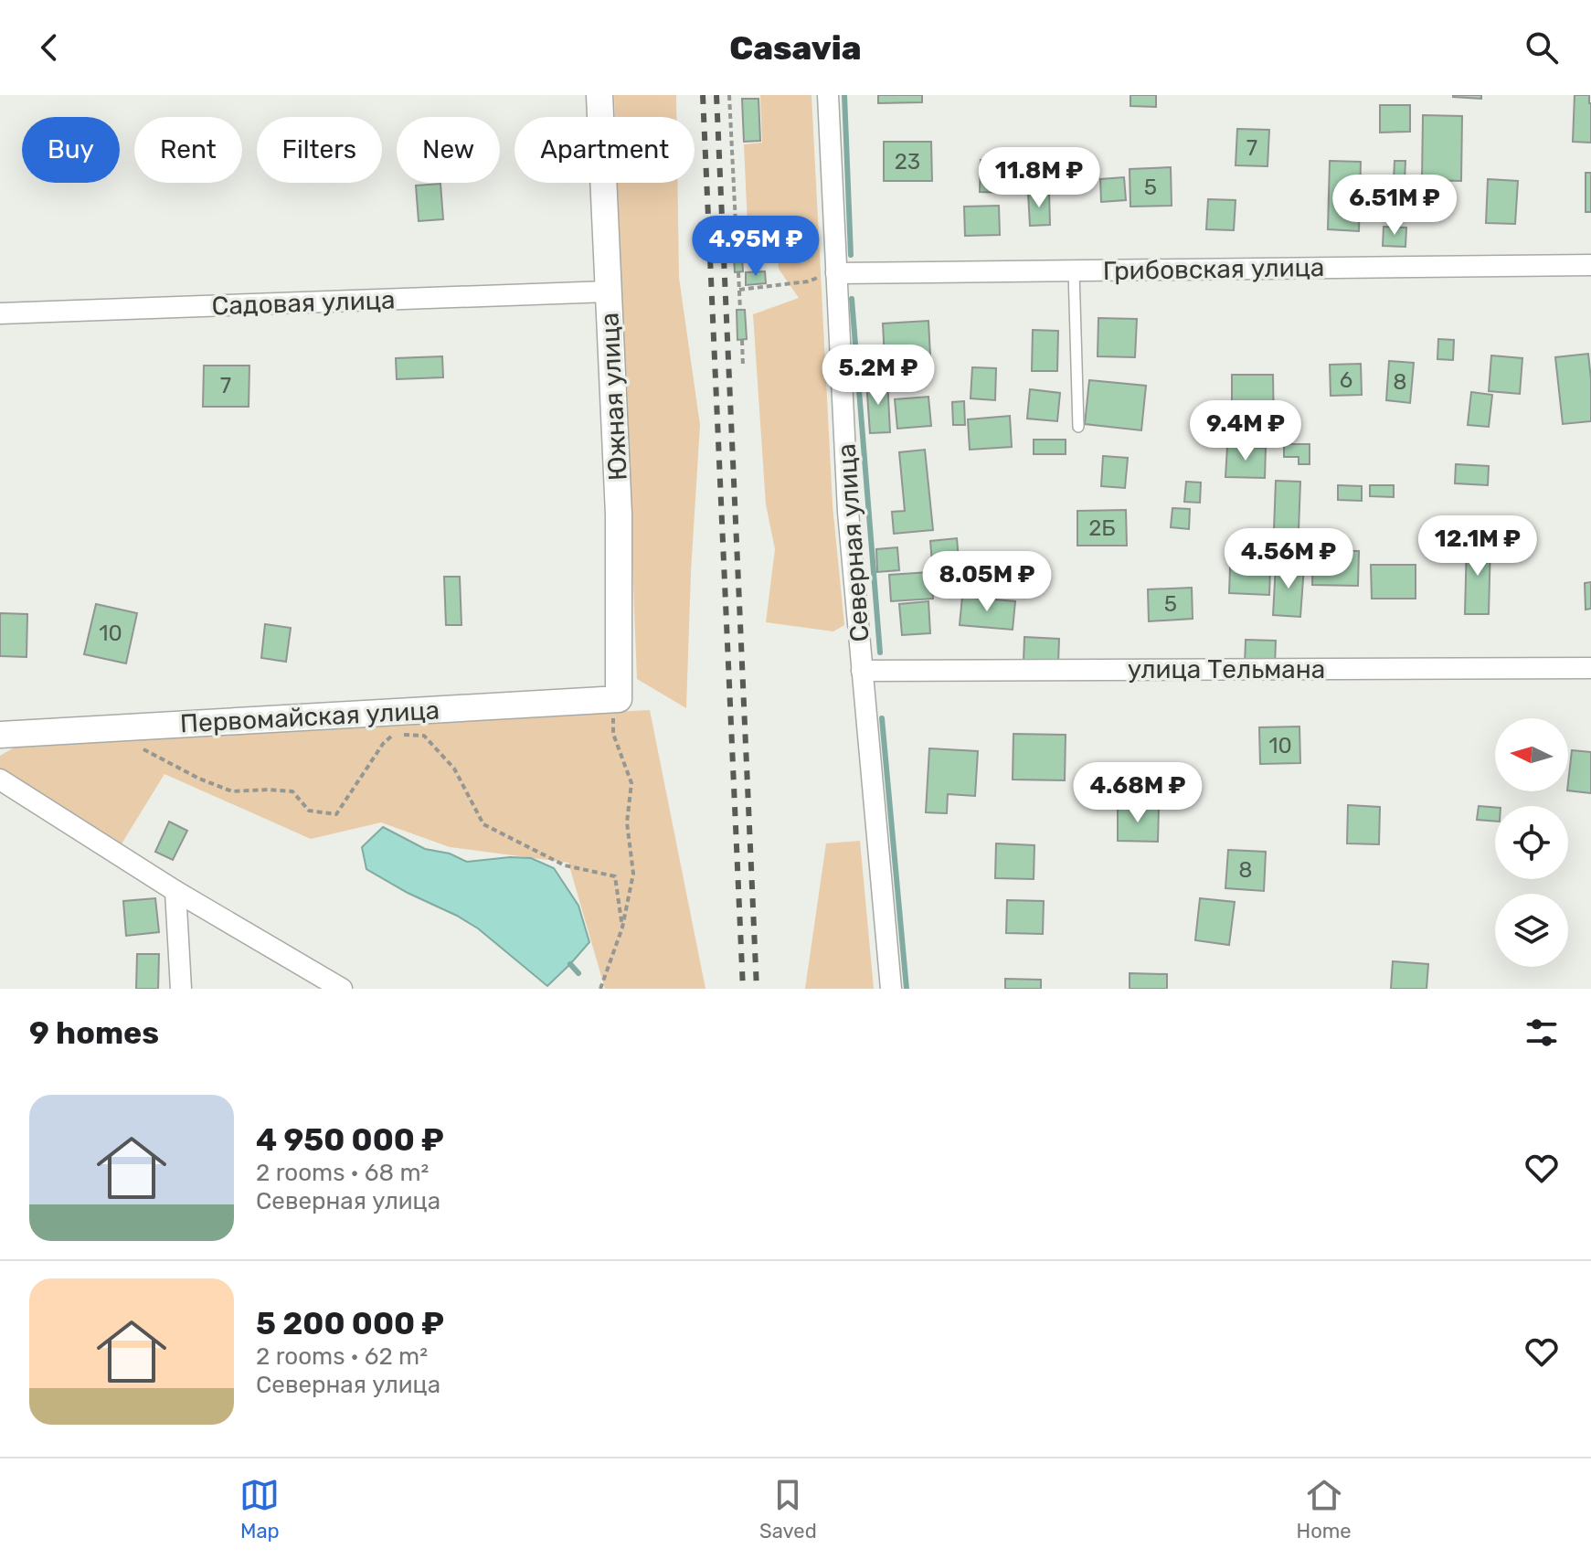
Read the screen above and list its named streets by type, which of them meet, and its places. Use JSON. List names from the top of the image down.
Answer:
{
  "streets": {
    "street": [
      "Грибовская улица",
      "Садовая улица",
      "Южная улица",
      "Северная улица",
      "улица Тельмана",
      "Первомайская улица"
    ]
  },
  "crossings": [
    ["Грибовская улица", "Северная улица"],
    ["Садовая улица", "Южная улица"],
    ["Южная улица", "Первомайская улица"],
    ["Северная улица", "улица Тельмана"]
  ],
  "house_numbers": [
    "7",
    "23",
    "5",
    "6",
    "8",
    "7",
    "2Б",
    "5",
    "10",
    "10",
    "8"
  ],
  "north": "left",
  "page": {
    "header": "Casavia",
    "chip": [
      "Buy",
      "Rent",
      "Filters",
      "New",
      "Apartment"
    ],
    "price": [
      "11.8M ₽",
      "6.51M ₽",
      "4.95M ₽",
      "5.2M ₽",
      "9.4M ₽",
      "12.1M ₽",
      "4.56M ₽",
      "8.05M ₽",
      "4.68M ₽"
    ],
    "heading": "9 homes",
    "list": [
      {
        "name": "4 950 000 ₽",
        "note": "2 rooms · 68 m² · Северная улица"
      },
      {
        "name": "5 200 000 ₽",
        "note": "2 rooms · 62 m² · Северная улица"
      }
    ],
    "tabs": ["Map", "Saved", "Home"]
  }
}
